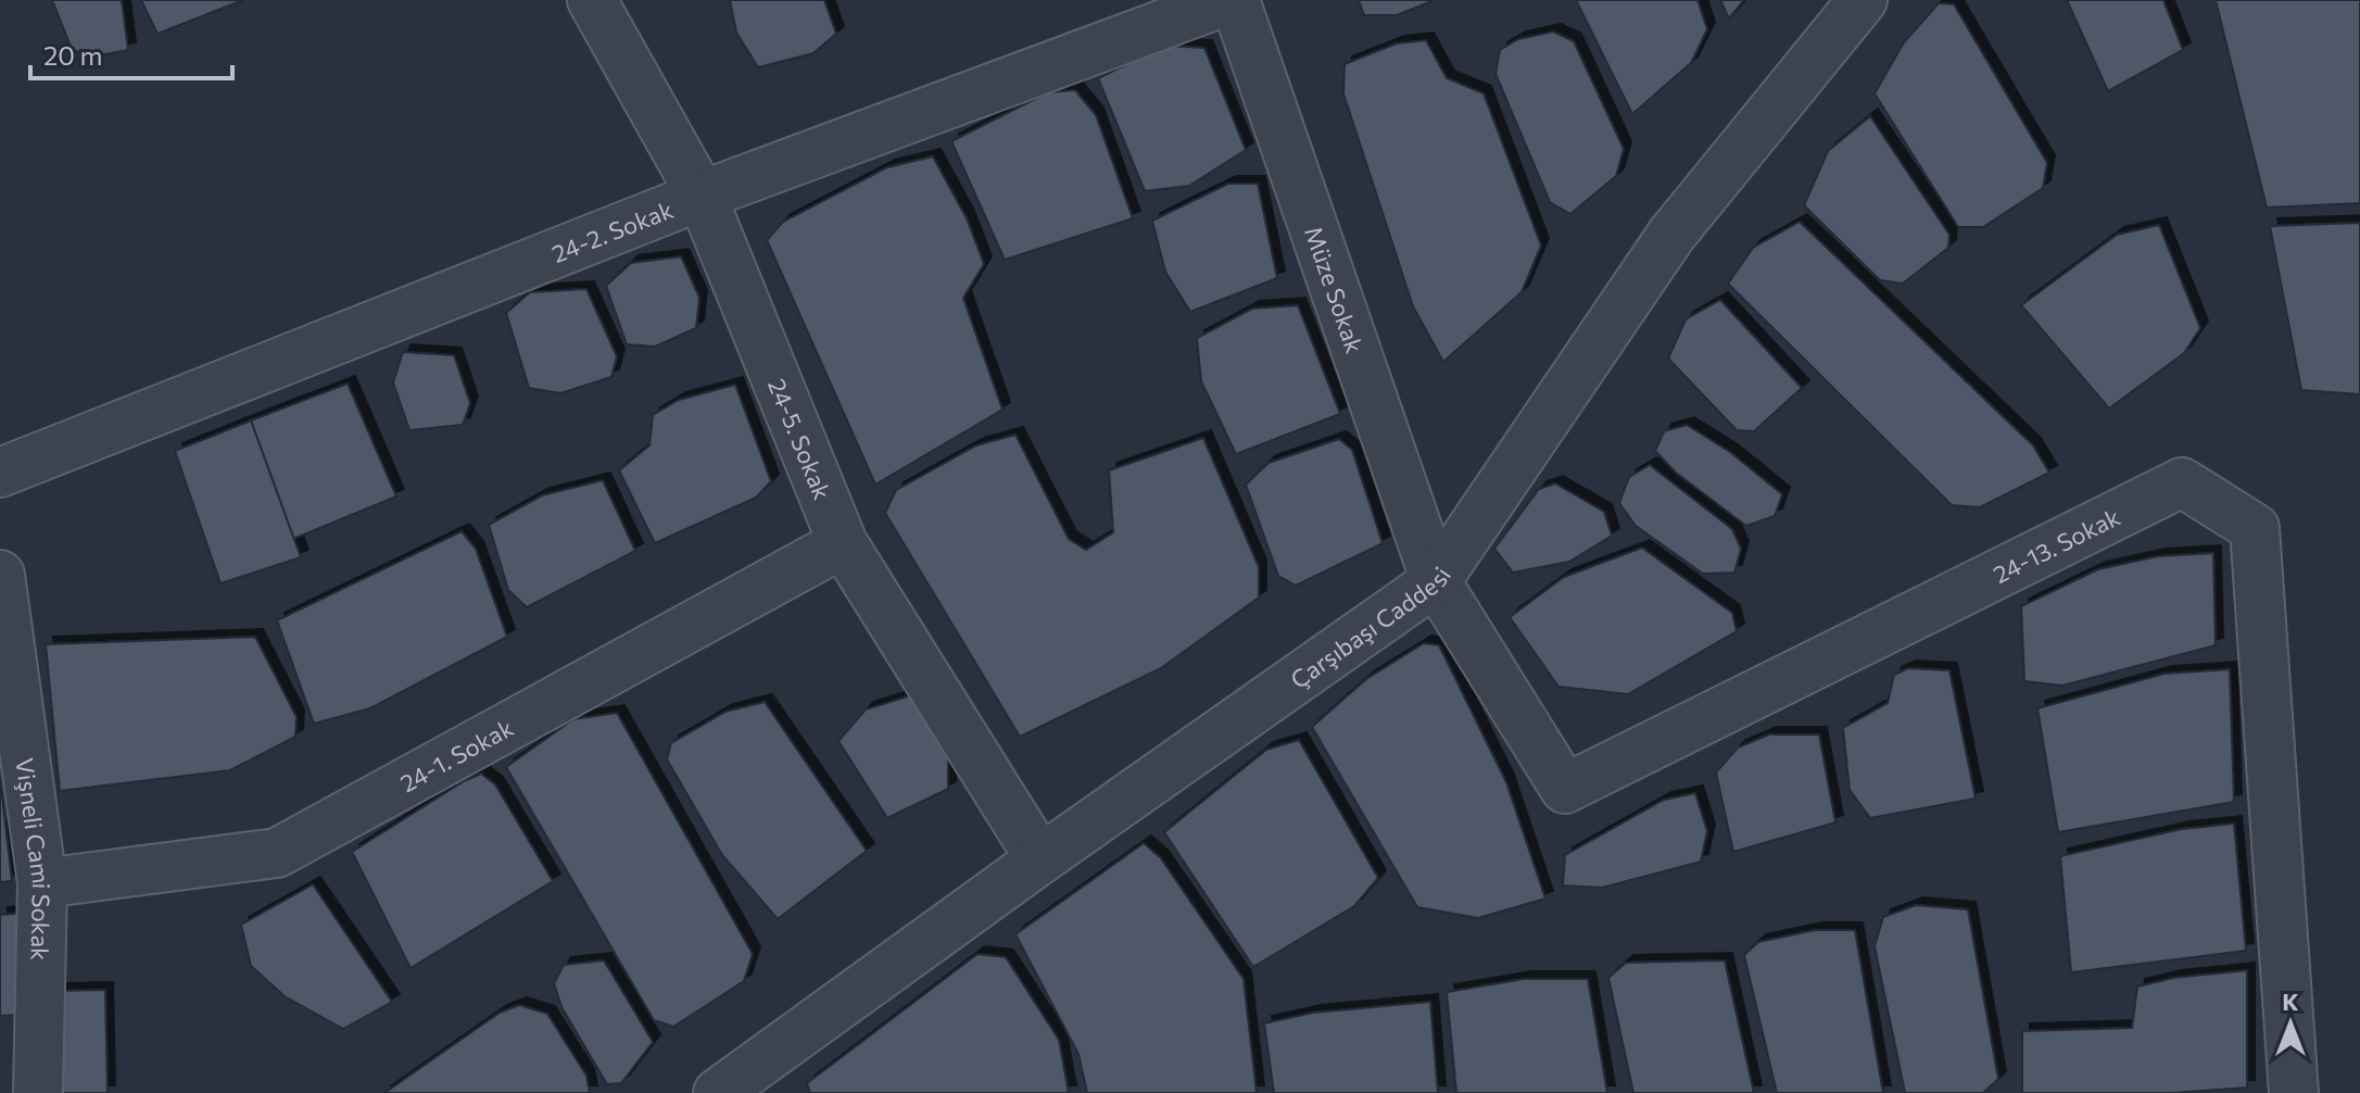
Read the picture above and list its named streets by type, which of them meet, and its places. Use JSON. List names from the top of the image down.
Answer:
{
  "streets": {
    "street": [
      "24-2. Sokak",
      "Müze Sokak",
      "24-5. Sokak",
      "24-13. Sokak",
      "Çarşıbaşı Caddesi",
      "24-1. Sokak",
      "Vişneli Cami Sokak"
    ]
  },
  "crossings": [
    ["24-2. Sokak", "24-5. Sokak"],
    ["Müze Sokak", "24-13. Sokak"],
    ["Müze Sokak", "Çarşıbaşı Caddesi"],
    ["24-5. Sokak", "Çarşıbaşı Caddesi"],
    ["24-5. Sokak", "24-1. Sokak"],
    ["24-13. Sokak", "Çarşıbaşı Caddesi"],
    ["24-1. Sokak", "Vişneli Cami Sokak"]
  ],
  "scale_bar": "20 m",
  "north": "top"
}
